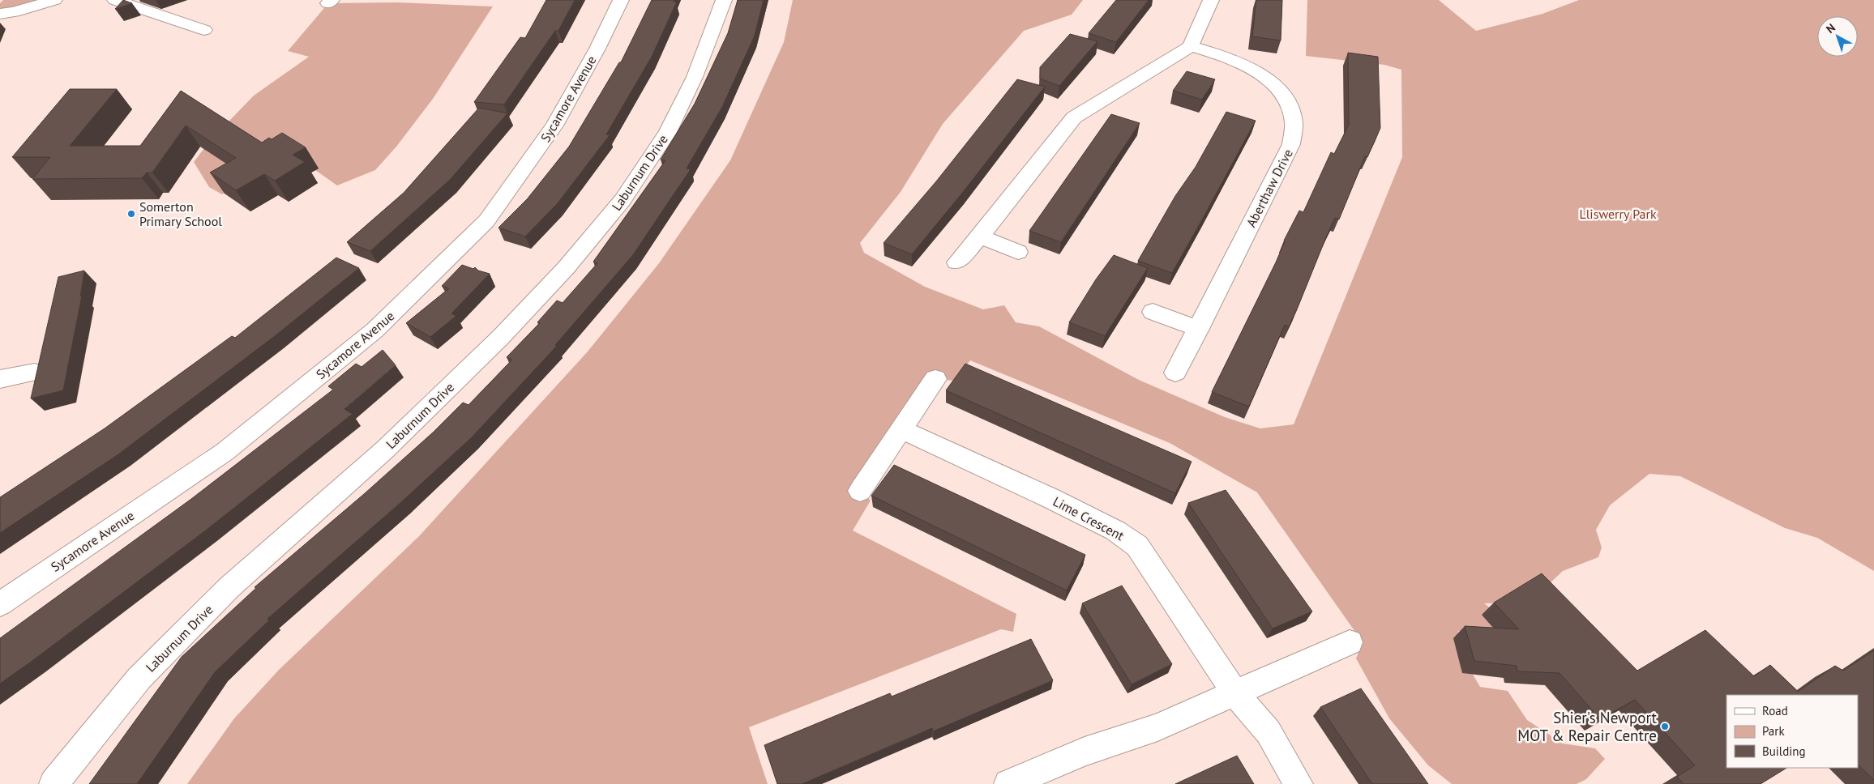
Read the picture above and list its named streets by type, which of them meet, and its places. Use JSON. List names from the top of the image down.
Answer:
{
  "streets": {
    "street": [
      "Sycamore Avenue",
      "Laburnum Drive",
      "Aberthaw Drive",
      "Lime Crescent"
    ]
  },
  "parks": ["Lliswerry Park"],
  "places": ["Somerton Primary School", "Shier's Newport MOT & Repair Centre"],
  "legend": ["Road", "Park", "Building"],
  "north": "top left"
}
